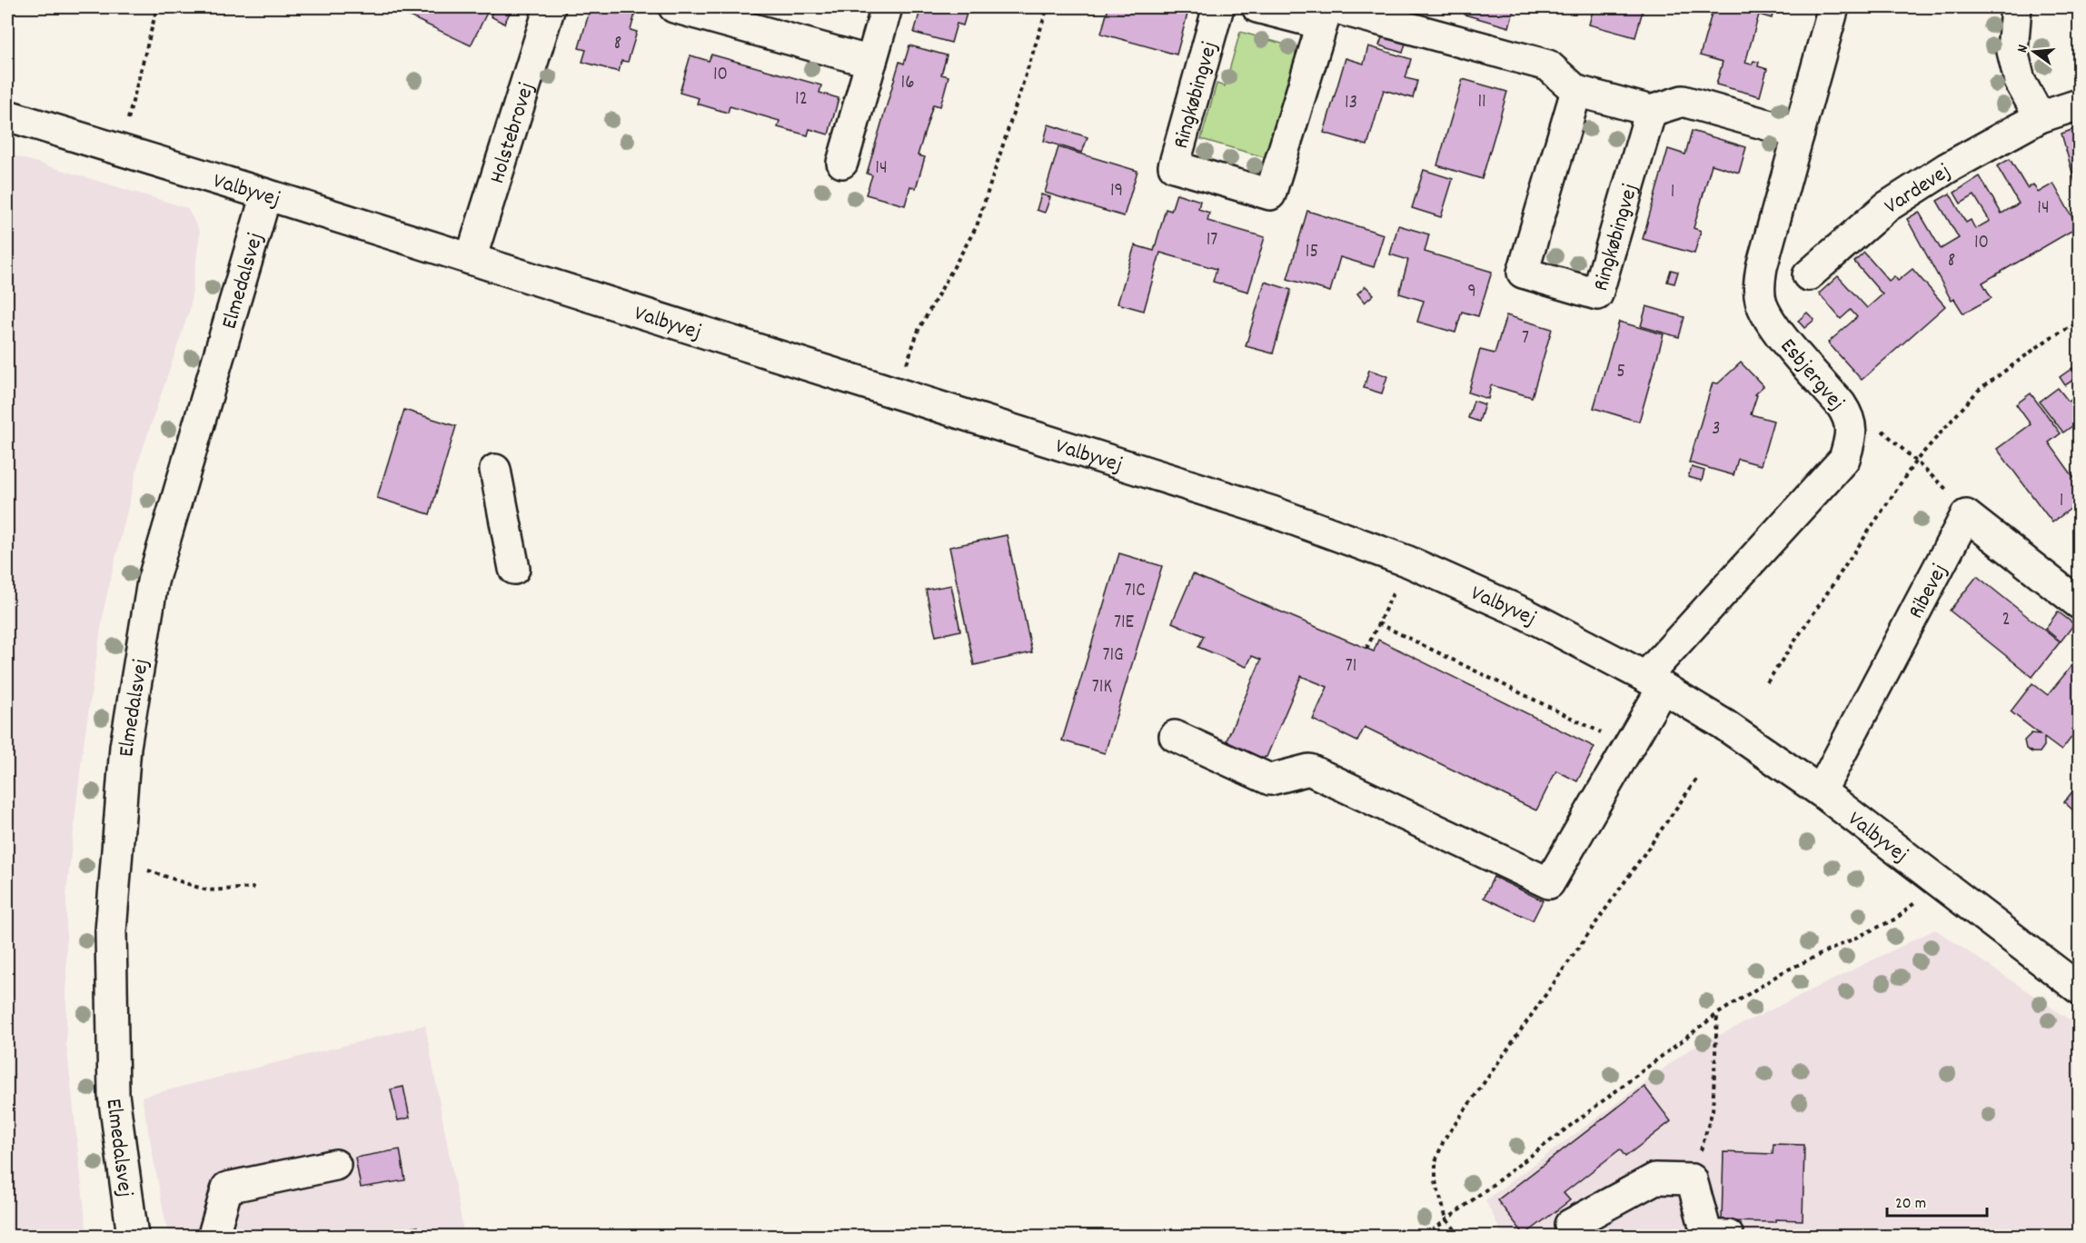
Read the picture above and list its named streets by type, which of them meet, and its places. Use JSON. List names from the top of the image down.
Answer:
{
  "streets": {
    "street": [
      "Ringkøbingvej",
      "Holstebrovej",
      "Vardevej",
      "Valbyvej",
      "Elmedalsvej",
      "Esbjergvej",
      "Ribevej"
    ]
  },
  "crossings": [
    ["Holstebrovej", "Valbyvej"],
    ["Valbyvej", "Elmedalsvej"],
    ["Valbyvej", "Esbjergvej"],
    ["Valbyvej", "Ribevej"]
  ],
  "house_numbers": [
    "8",
    "10",
    "16",
    "12",
    "11",
    "13",
    "14",
    "19",
    "1",
    "14",
    "17",
    "10",
    "15",
    "8",
    "9",
    "7",
    "5",
    "3",
    "1",
    "71C",
    "2",
    "71E",
    "71G",
    "71",
    "71K"
  ],
  "scale_bar": "20 m",
  "north": "left"
}
